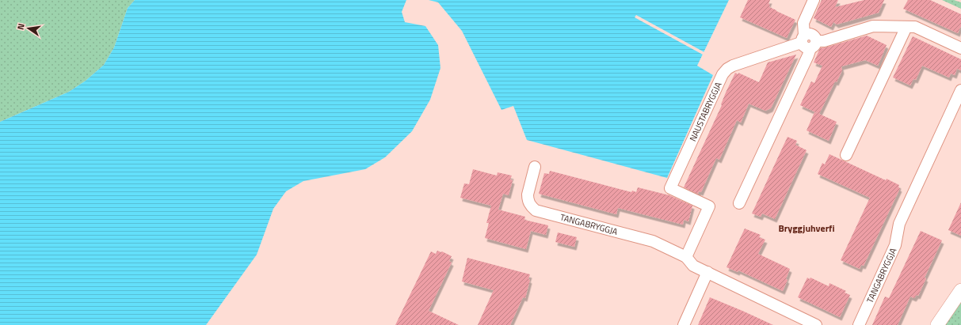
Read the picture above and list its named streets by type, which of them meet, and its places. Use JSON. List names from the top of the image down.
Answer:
{
  "streets": {
    "street": ["NAUSTABRYGGJA", "TANGABRYGGJA"]
  },
  "crossings": [
    ["NAUSTABRYGGJA", "TANGABRYGGJA"]
  ],
  "districts": ["Bryggjuhverfi"],
  "north": "left"
}
